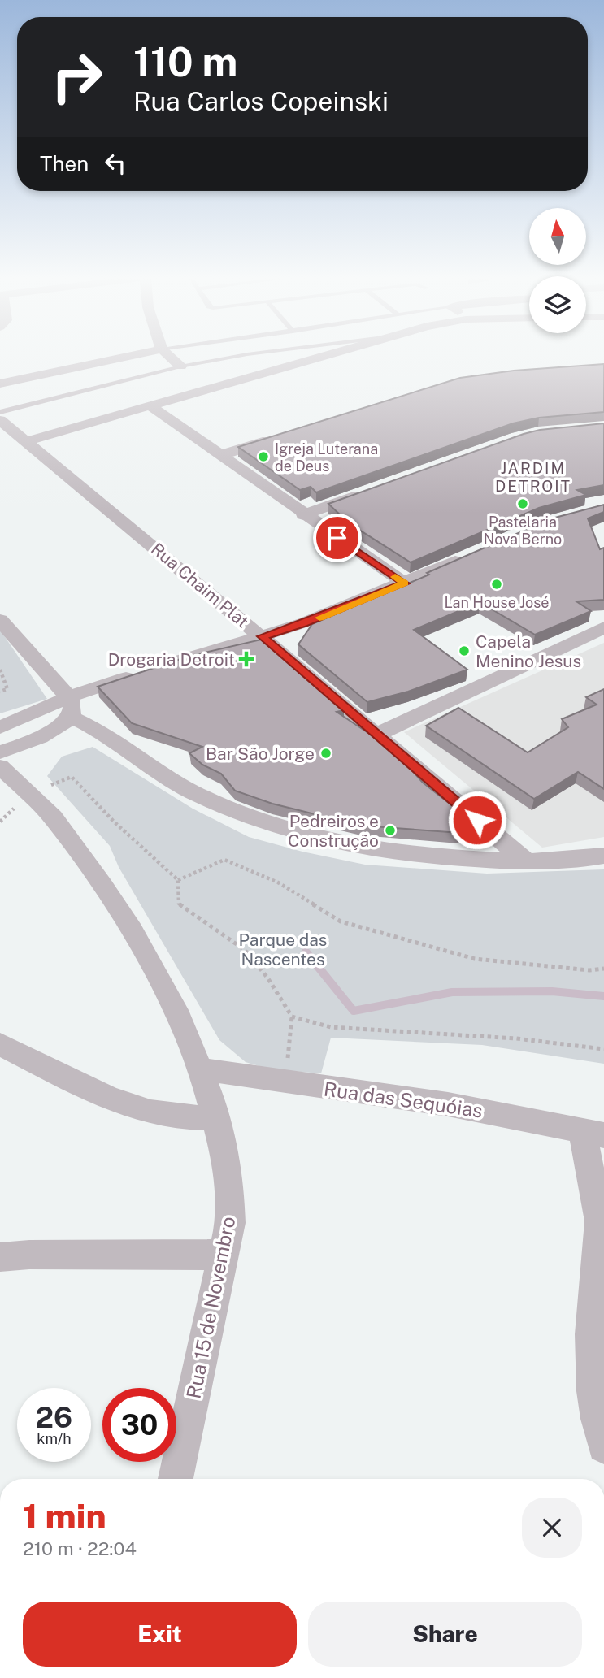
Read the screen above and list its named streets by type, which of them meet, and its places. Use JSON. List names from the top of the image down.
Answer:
{
  "streets": {
    "street": ["Rua Chaim Plat", "Rua das Sequóias", "Rua 15 de Novembro"]
  },
  "crossings": [
    ["Rua das Sequóias", "Rua 15 de Novembro"]
  ],
  "districts": ["JARDIM DETROIT"],
  "parks": ["Parque das Nascentes"],
  "places": {
    "other": [
      "Igreja Luterana de Deus",
      "Pastelaria Nova Berno",
      "Lan House José",
      "Capela Menino Jesus",
      "Bar São Jorge",
      "Pedreiros e Construção"
    ],
    "health": ["Drogaria Detroit"]
  },
  "north": "top",
  "page": {
    "turn": ["110 m", "Rua Carlos Copeinski"],
    "then": "Then",
    "speed": "26 km/h",
    "limit": "30",
    "heading": ["1 min", "210 m · 22:04"],
    "buttons": ["Exit", "Share"]
  }
}
